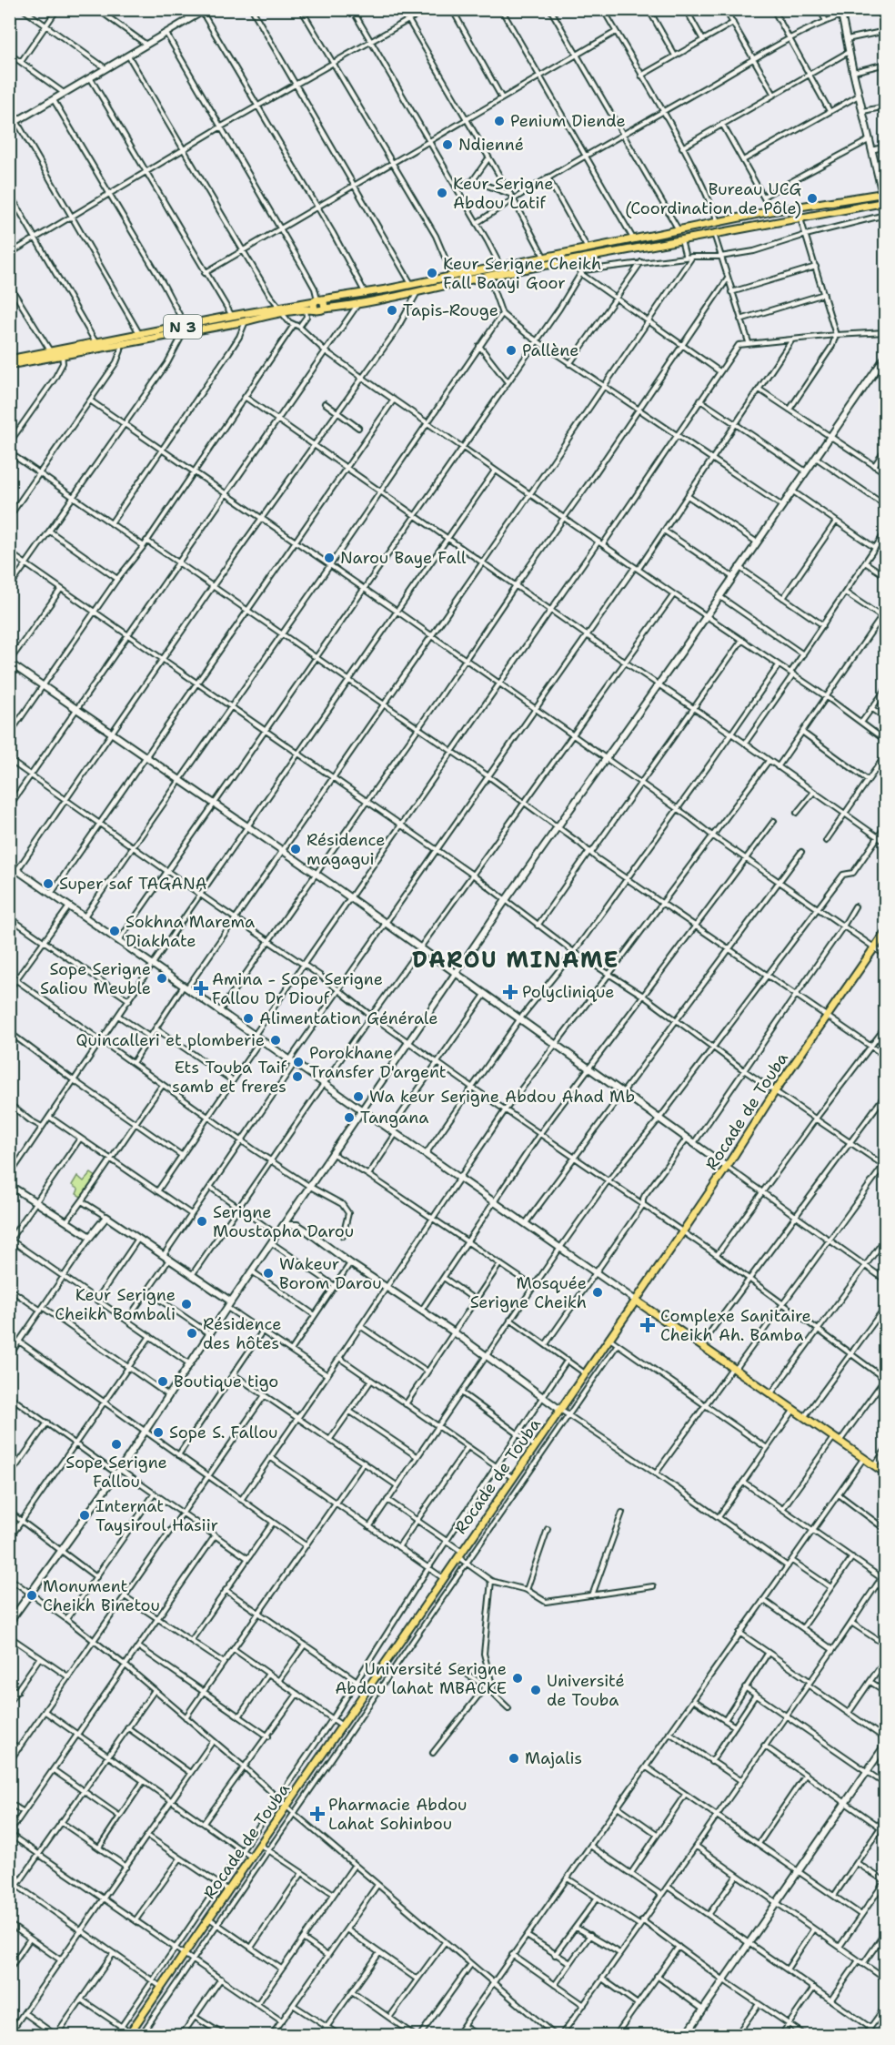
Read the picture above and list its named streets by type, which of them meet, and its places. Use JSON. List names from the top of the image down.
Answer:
{
  "streets": {
    "main road": ["N 3", "Rocade de Touba"]
  },
  "districts": ["DAROU MINAME"],
  "places": {
    "other": [
      "Penium Diende",
      "Ndienné",
      "Keur Serigne Abdou Latif",
      "Bureau UCG (Coordination de Pôle)",
      "Keur Serigne Cheikh Fall Baayi Goor",
      "Tapis-Rouge",
      "Pallène",
      "Narou Baye Fall",
      "Résidence magagui",
      "Super saf TAGANA",
      "Sokhna Marema Diakhate",
      "Sope Serigne Saliou Meuble",
      "Alimentation Générale",
      "Quincalleri et plomberie",
      "Porokhane Transfer D'argent",
      "Ets Touba Taif samb et freres",
      "Wa keur Serigne Abdou Ahad Mb",
      "Tangana",
      "Serigne Moustapha Darou",
      "Wakeur Borom Darou",
      "Mosquée Serigne Cheikh",
      "Keur Serigne Cheikh Bombali",
      "Résidence des hôtes",
      "Boutique tigo",
      "Sope S. Fallou",
      "Sope Serigne Fallou",
      "Internat Taysiroul Hasiir",
      "Monument Cheikh Binetou",
      "Université Serigne Abdou lahat MBACKE",
      "Université de Touba",
      "Majalis"
    ],
    "health": [
      "Amina - Sope Serigne Fallou Dr Diouf",
      "Polyclinique",
      "Complexe Sanitaire Cheikh Ah. Bamba",
      "Pharmacie Abdou Lahat Sohinbou"
    ]
  }
}
